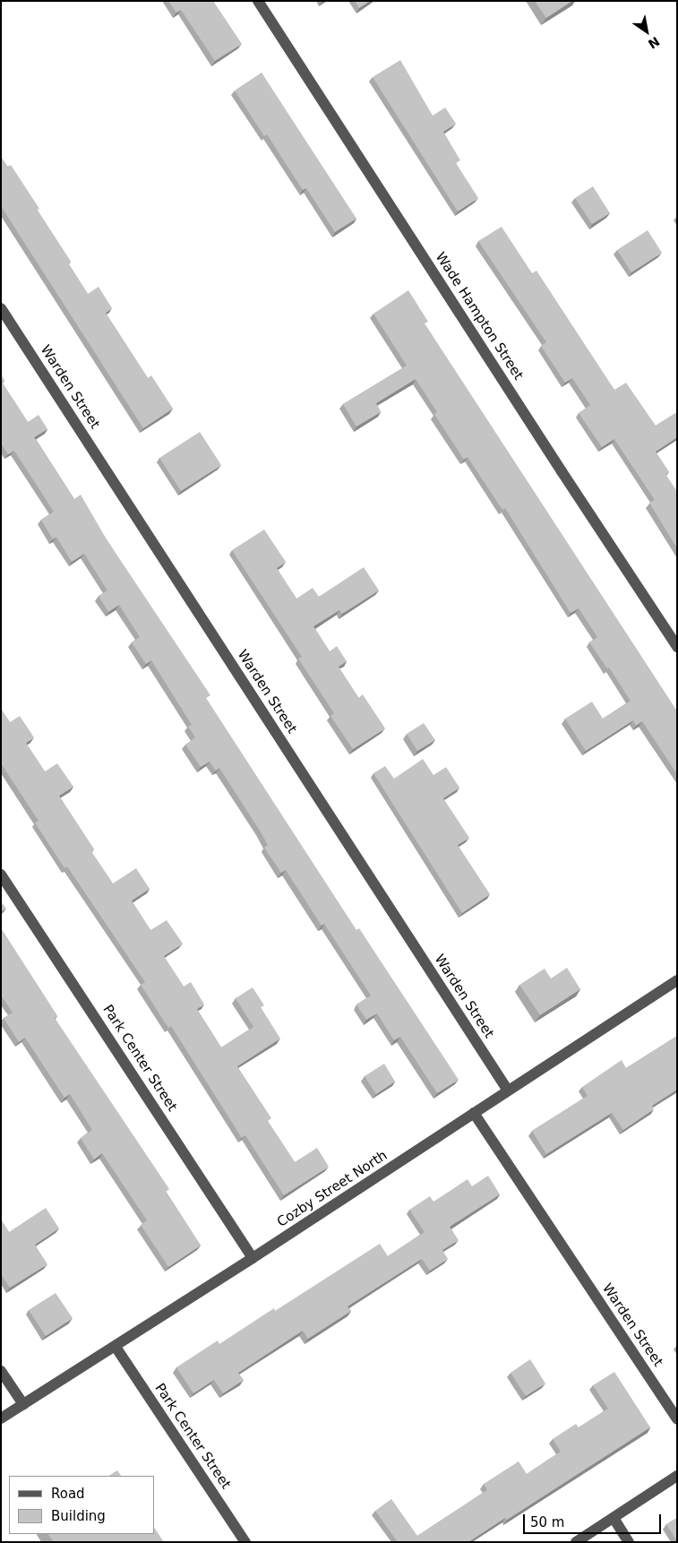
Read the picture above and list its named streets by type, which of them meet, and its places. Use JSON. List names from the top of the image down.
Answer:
{
  "streets": {
    "street": [
      "Wade Hampton Street",
      "Warden Street",
      "Park Center Street",
      "Cozby Street North"
    ]
  },
  "crossings": [
    ["Warden Street", "Cozby Street North"],
    ["Park Center Street", "Cozby Street North"]
  ],
  "legend": ["Road", "Building"],
  "scale_bar": "50 m",
  "north": "bottom right"
}
